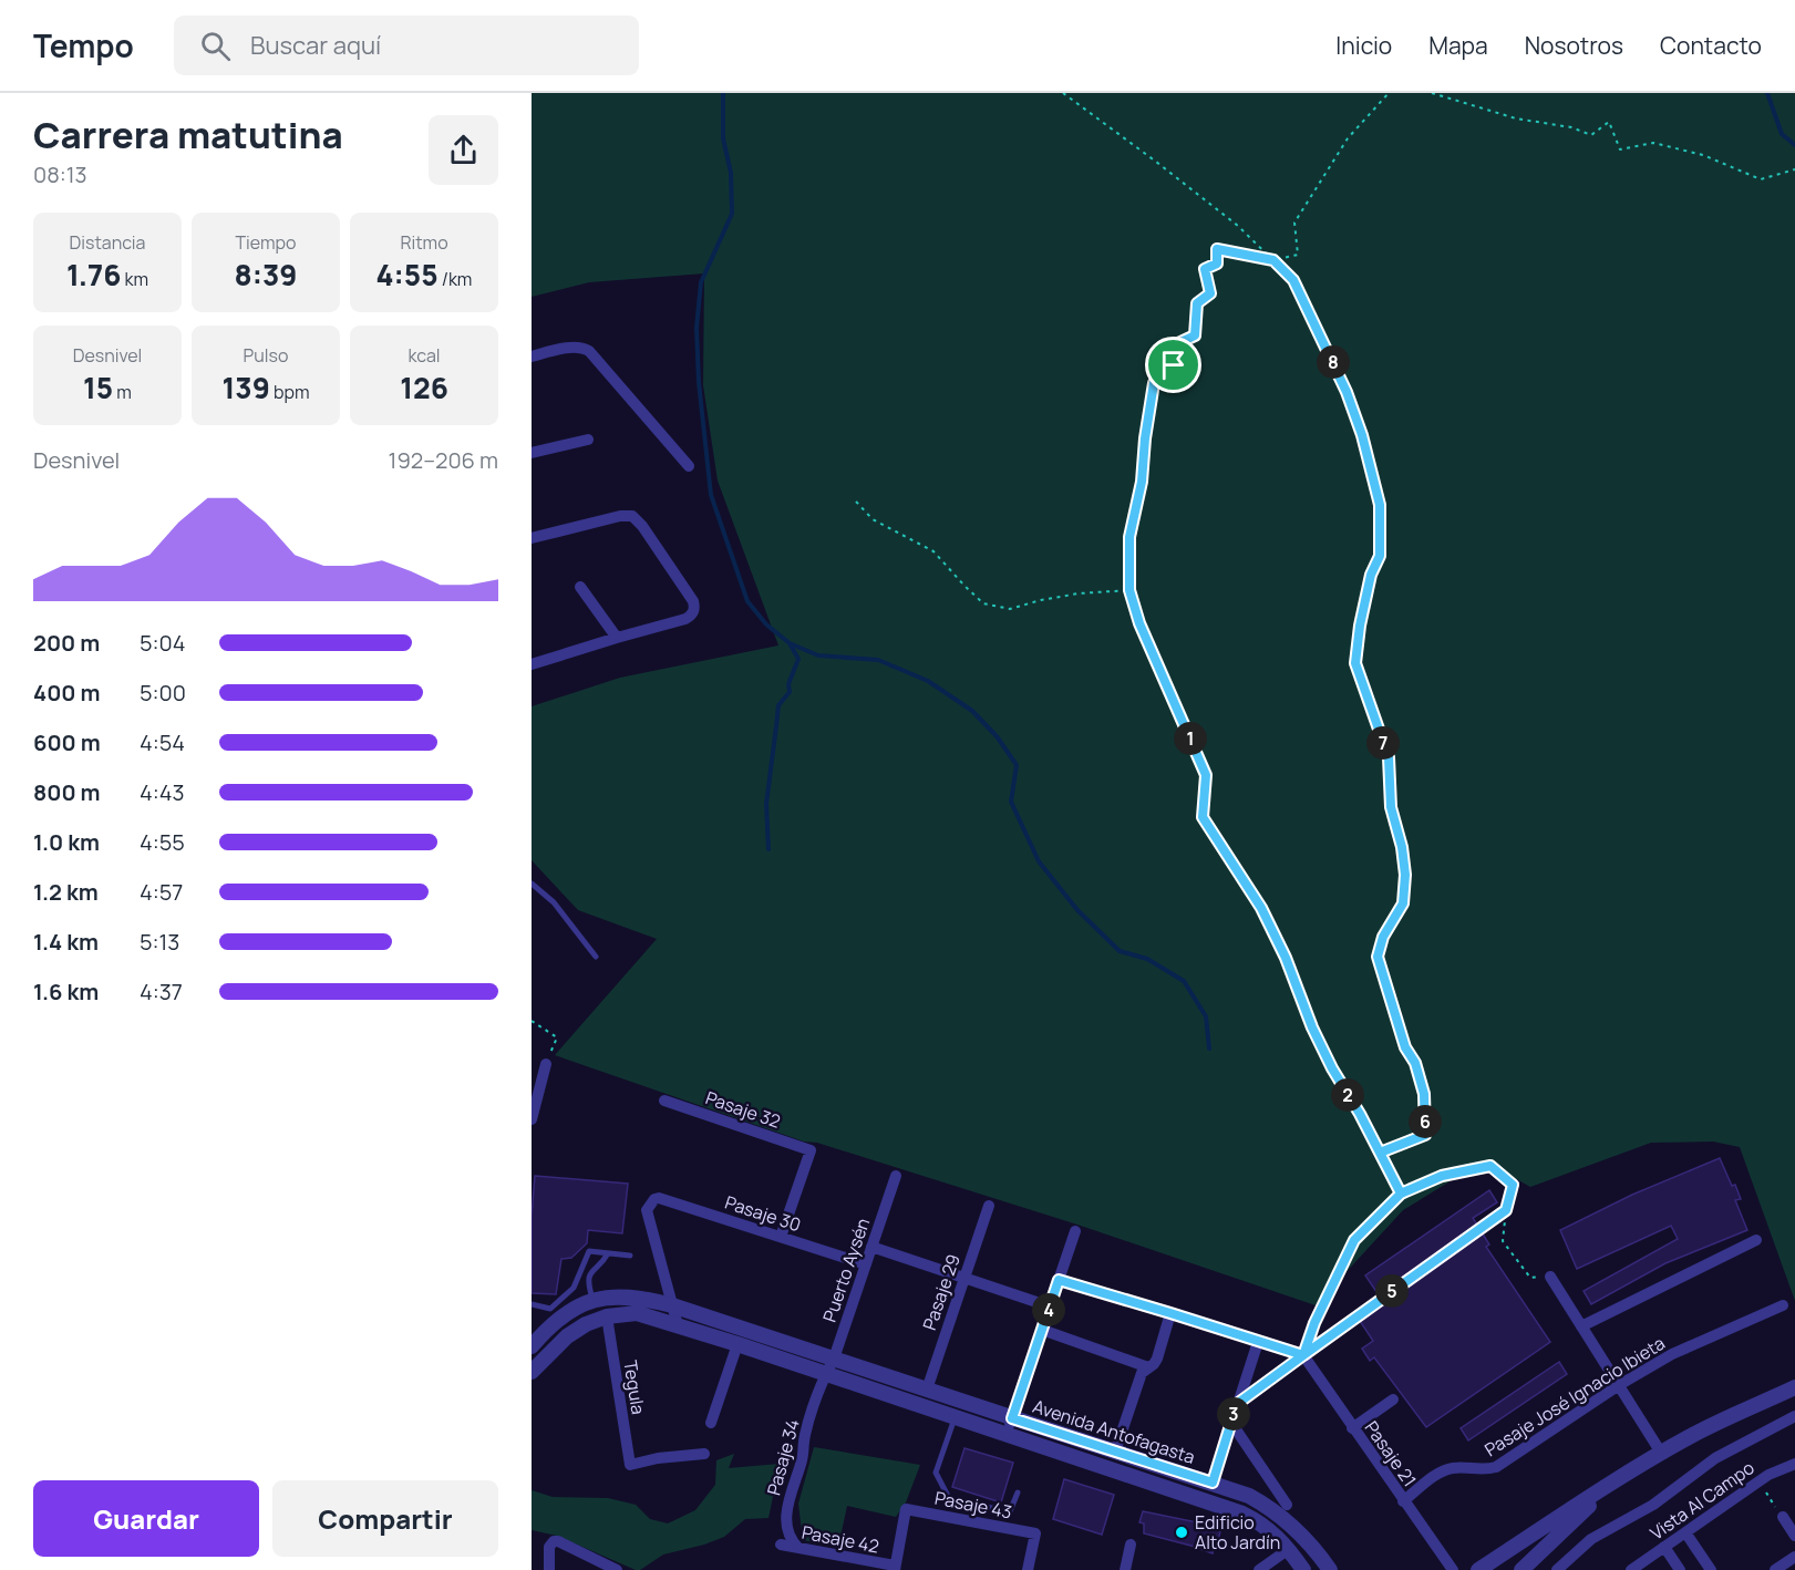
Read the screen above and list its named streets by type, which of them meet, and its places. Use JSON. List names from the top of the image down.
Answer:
{
  "streets": {
    "street": [
      "Pasaje 32",
      "Pasaje 30",
      "Puerto Aysén",
      "Pasaje 29",
      "Tegula",
      "Pasaje José Ignacio Ibieta",
      "Avenida Antofagasta",
      "Pasaje 21",
      "Pasaje 34",
      "Vista Al Campo",
      "Pasaje 43",
      "Pasaje 42"
    ]
  },
  "crossings": [
    ["Pasaje 32", "Pasaje 30"],
    ["Pasaje 30", "Puerto Aysén"],
    ["Pasaje 30", "Avenida Antofagasta"],
    ["Puerto Aysén", "Avenida Antofagasta"],
    ["Puerto Aysén", "Pasaje 34"],
    ["Pasaje 29", "Avenida Antofagasta"],
    ["Tegula", "Avenida Antofagasta"],
    ["Pasaje José Ignacio Ibieta", "Pasaje 21"],
    ["Avenida Antofagasta", "Pasaje 34"],
    ["Pasaje 34", "Pasaje 42"],
    ["Pasaje 43", "Pasaje 42"]
  ],
  "places": ["Edificio Alto Jardín"],
  "page": {
    "header": "Tempo",
    "search": "Buscar aquí",
    "nav": [
      "Inicio",
      "Mapa",
      "Nosotros",
      "Contacto"
    ],
    "heading": ["Carrera matutina", "08:13"],
    "stats": [
      ["Distancia", "1.76 km"],
      ["Tiempo", "8:39"],
      ["Ritmo", "4:55 /km"],
      ["Desnivel", "15 m"],
      ["Pulso", "139 bpm"],
      ["kcal", "126"]
    ],
    "pins": [
      "8",
      "1",
      "7",
      "2",
      "6",
      "5",
      "4",
      "3"
    ],
    "chart": ["Desnivel", "192–206 m"],
    "list": [
      {
        "name": "200 m",
        "note": "5:04"
      },
      {
        "name": "400 m",
        "note": "5:00"
      },
      {
        "name": "600 m",
        "note": "4:54"
      },
      {
        "name": "800 m",
        "note": "4:43"
      },
      {
        "name": "1.0 km",
        "note": "4:55"
      },
      {
        "name": "1.2 km",
        "note": "4:57"
      },
      {
        "name": "1.4 km",
        "note": "5:13"
      },
      {
        "name": "1.6 km",
        "note": "4:37"
      }
    ],
    "buttons": ["Guardar", "Compartir"]
  }
}
